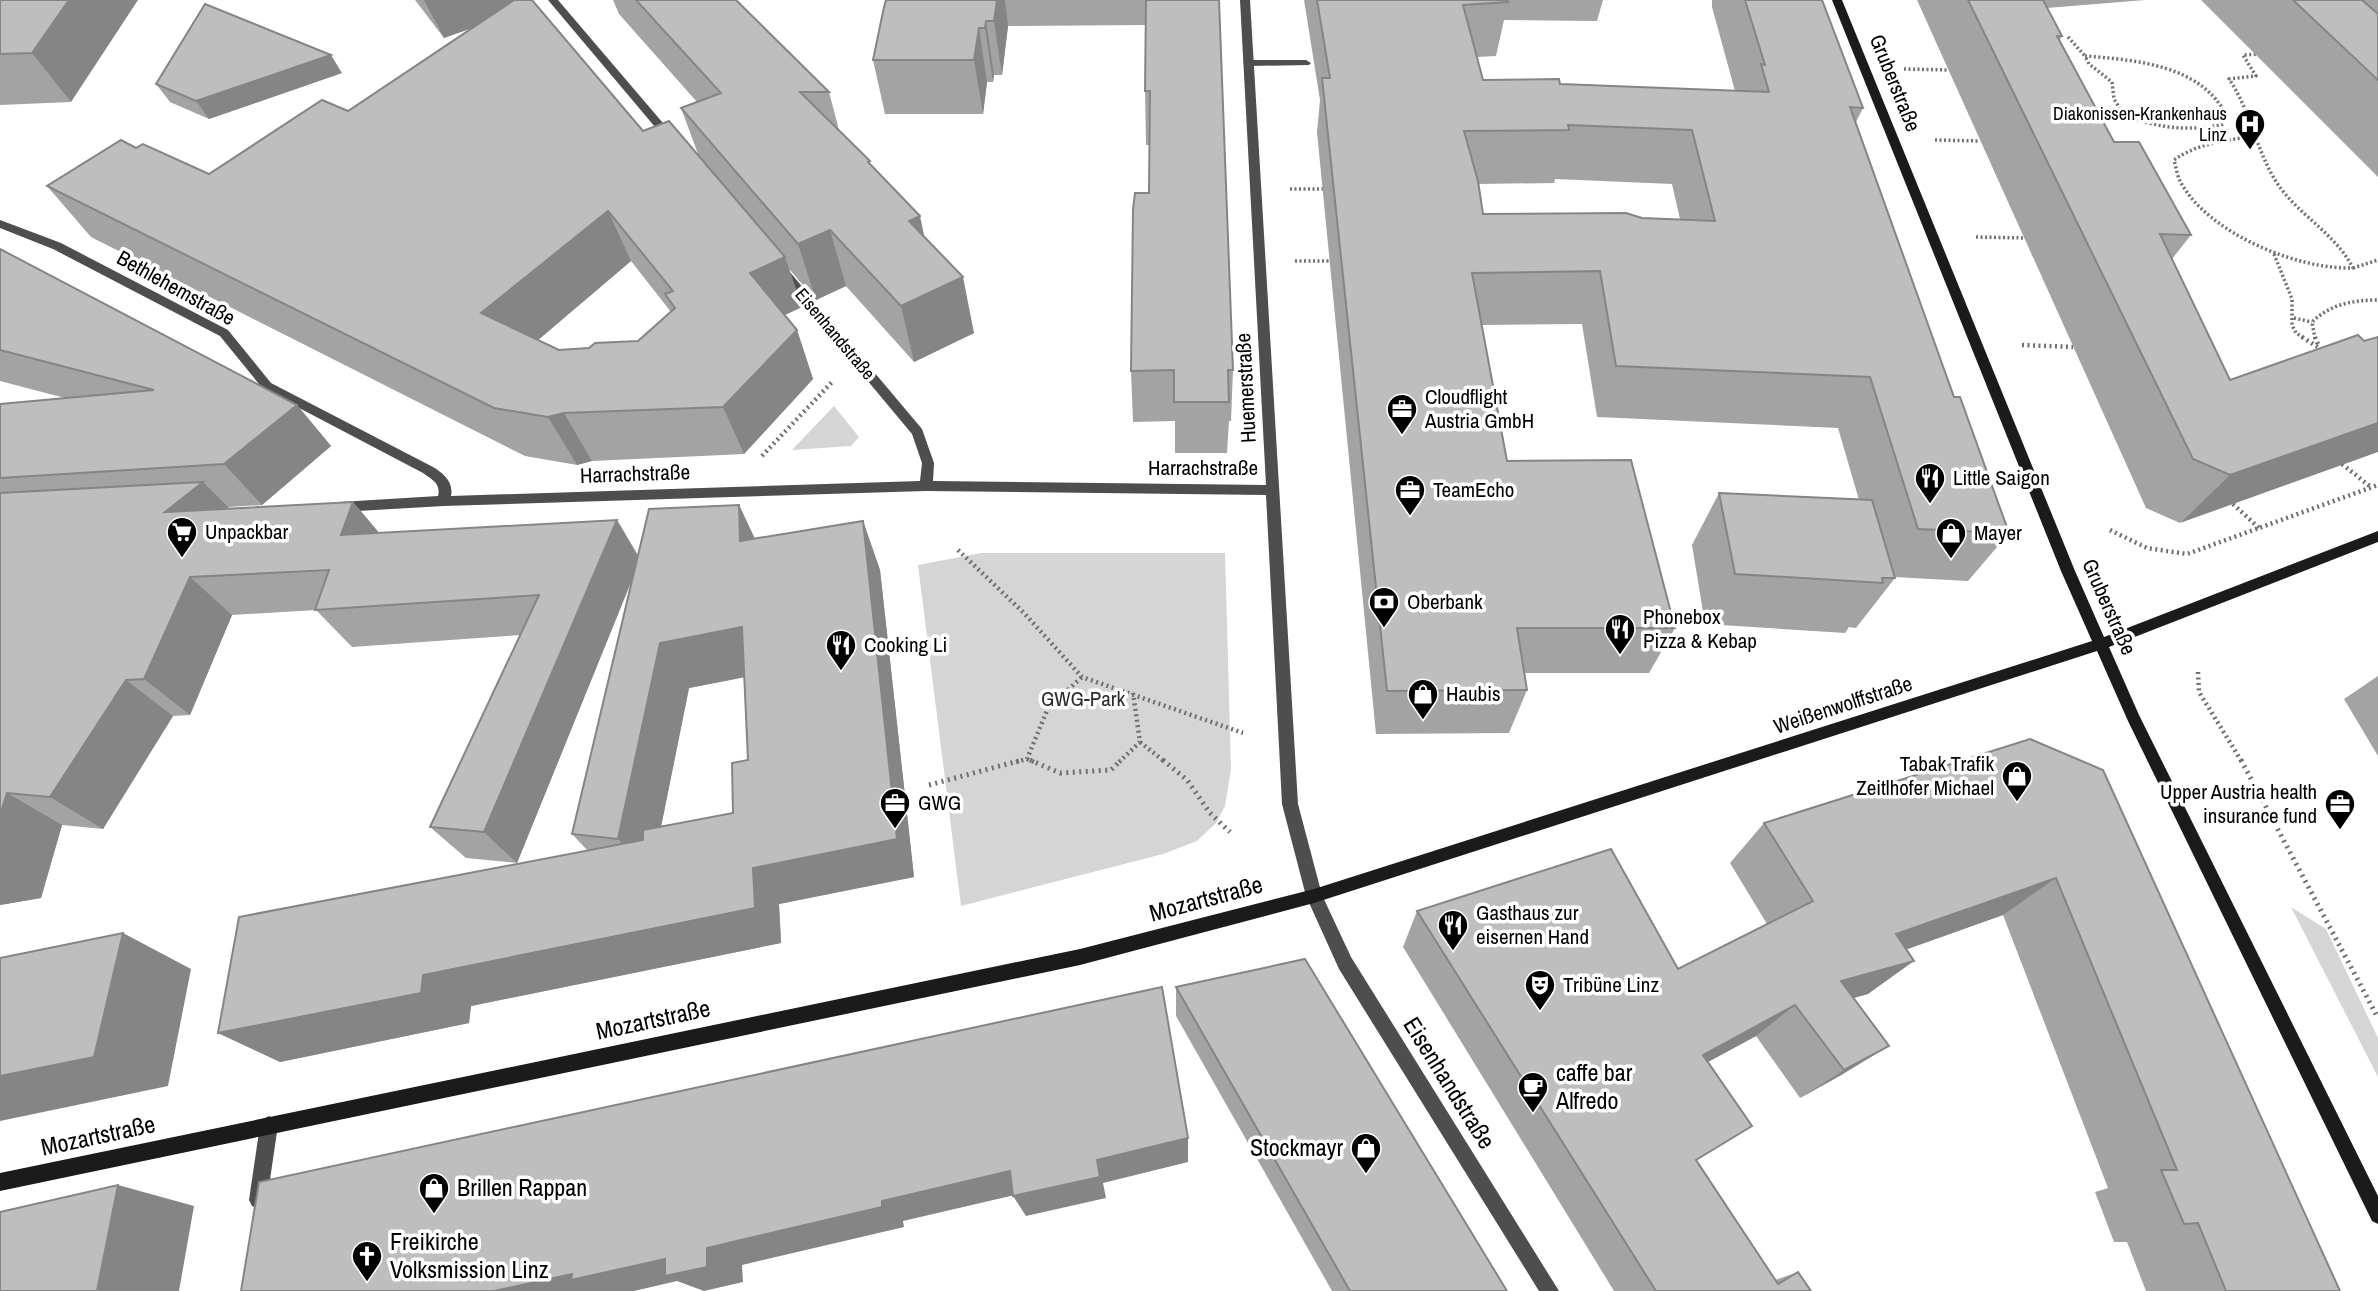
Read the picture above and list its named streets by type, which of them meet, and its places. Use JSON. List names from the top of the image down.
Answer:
{
  "streets": {
    "street": [
      "Gruberstraße",
      "Bethlehemstraße",
      "Eisenhandstraße",
      "Huemerstraße",
      "Harrachstraße",
      "Weißenwolffstraße",
      "Mozartstraße"
    ]
  },
  "crossings": [
    ["Gruberstraße", "Weißenwolffstraße"],
    ["Bethlehemstraße", "Harrachstraße"],
    ["Eisenhandstraße", "Huemerstraße"],
    ["Eisenhandstraße", "Harrachstraße"],
    ["Eisenhandstraße", "Weißenwolffstraße"],
    ["Eisenhandstraße", "Mozartstraße"],
    ["Huemerstraße", "Harrachstraße"],
    ["Huemerstraße", "Weißenwolffstraße"],
    ["Huemerstraße", "Mozartstraße"],
    ["Weißenwolffstraße", "Mozartstraße"]
  ],
  "parks": ["GWG-Park"],
  "places": {
    "hospital": ["Diakonissen-Krankenhaus Linz"],
    "office": [
      "Cloudflight Austria GmbH",
      "TeamEcho",
      "GWG",
      "Upper Austria health insurance fund"
    ],
    "restaurant": [
      "Little Saigon",
      "Phonebox Pizza & Kebap",
      "Cooking Li",
      "Gasthaus zur eisernen Hand"
    ],
    "supermarket": ["Unpackbar"],
    "shop": [
      "Mayer",
      "Haubis",
      "Tabak Trafik Zeitlhofer Michael",
      "Stockmayr",
      "Brillen Rappan"
    ],
    "bank": ["Oberbank"],
    "theatre": ["Tribüne Linz"],
    "cafe": ["caffe bar Alfredo"],
    "church": ["Freikirche Volksmission Linz"]
  }
}
